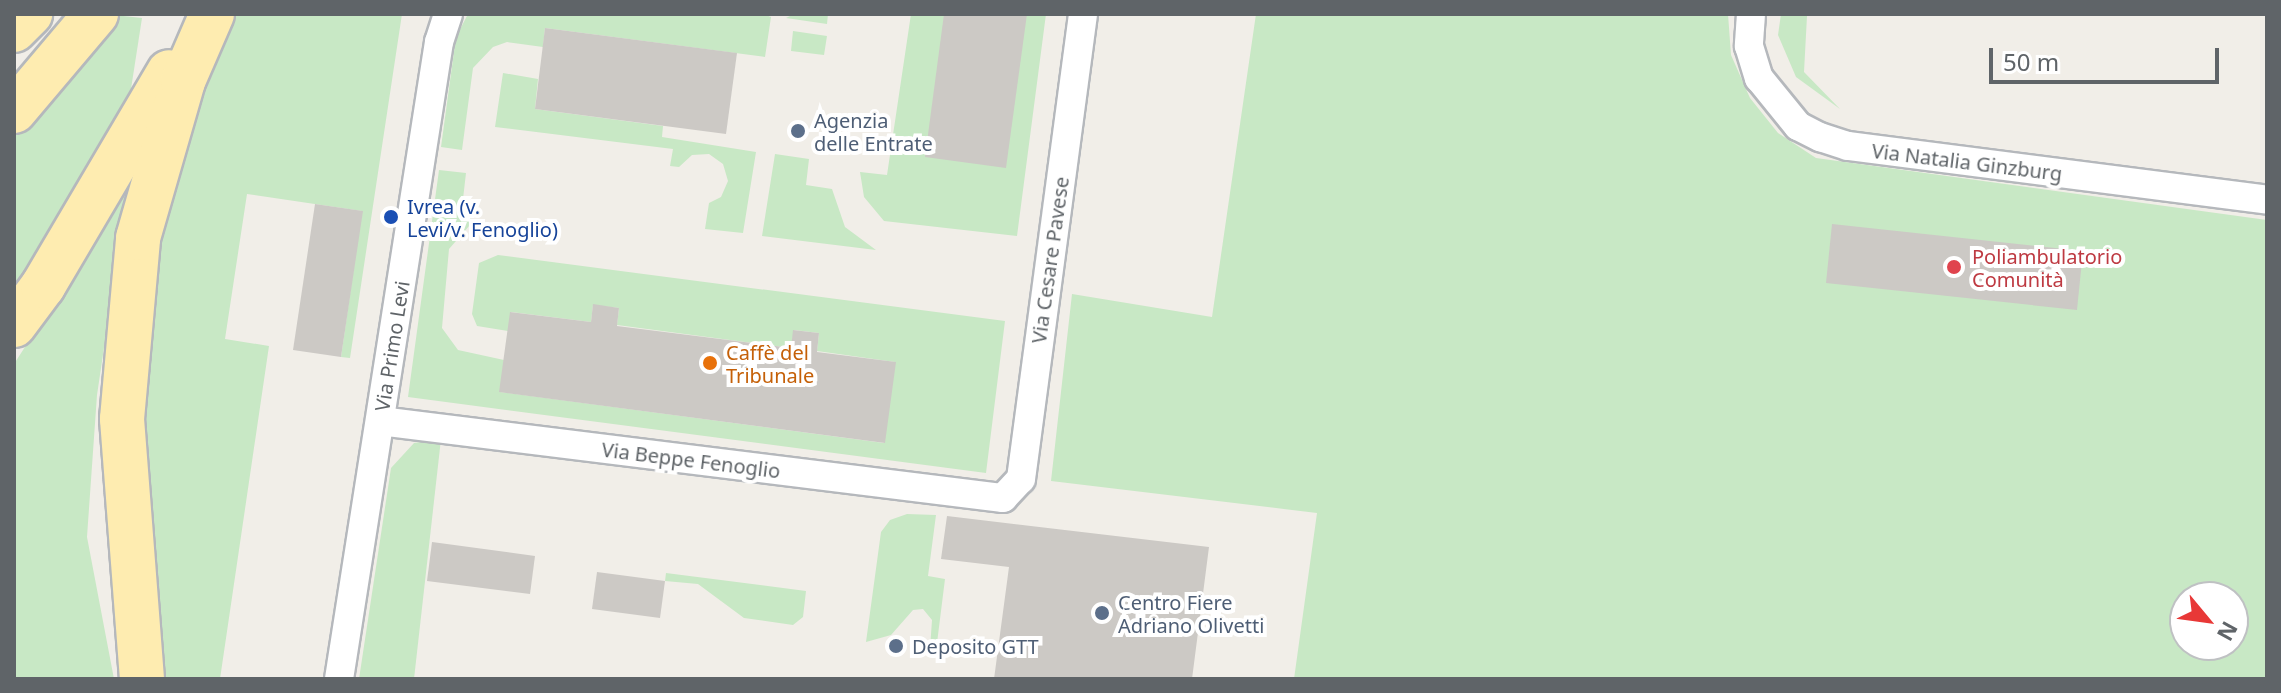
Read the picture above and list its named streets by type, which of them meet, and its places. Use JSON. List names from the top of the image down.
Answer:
{
  "streets": {
    "street": [
      "Via Natalia Ginzburg",
      "Via Cesare Pavese",
      "Via Primo Levi",
      "Via Beppe Fenoglio"
    ]
  },
  "crossings": [
    ["Via Cesare Pavese", "Via Beppe Fenoglio"],
    ["Via Primo Levi", "Via Beppe Fenoglio"]
  ],
  "places": [
    "Agenzia delle Entrate",
    "Ivrea (v. Levi/v. Fenoglio)",
    "Poliambulatorio Comunità",
    "Caffè del Tribunale",
    "Centro Fiere Adriano Olivetti",
    "Deposito GTT"
  ],
  "scale_bar": "50 m",
  "north": "bottom right"
}
